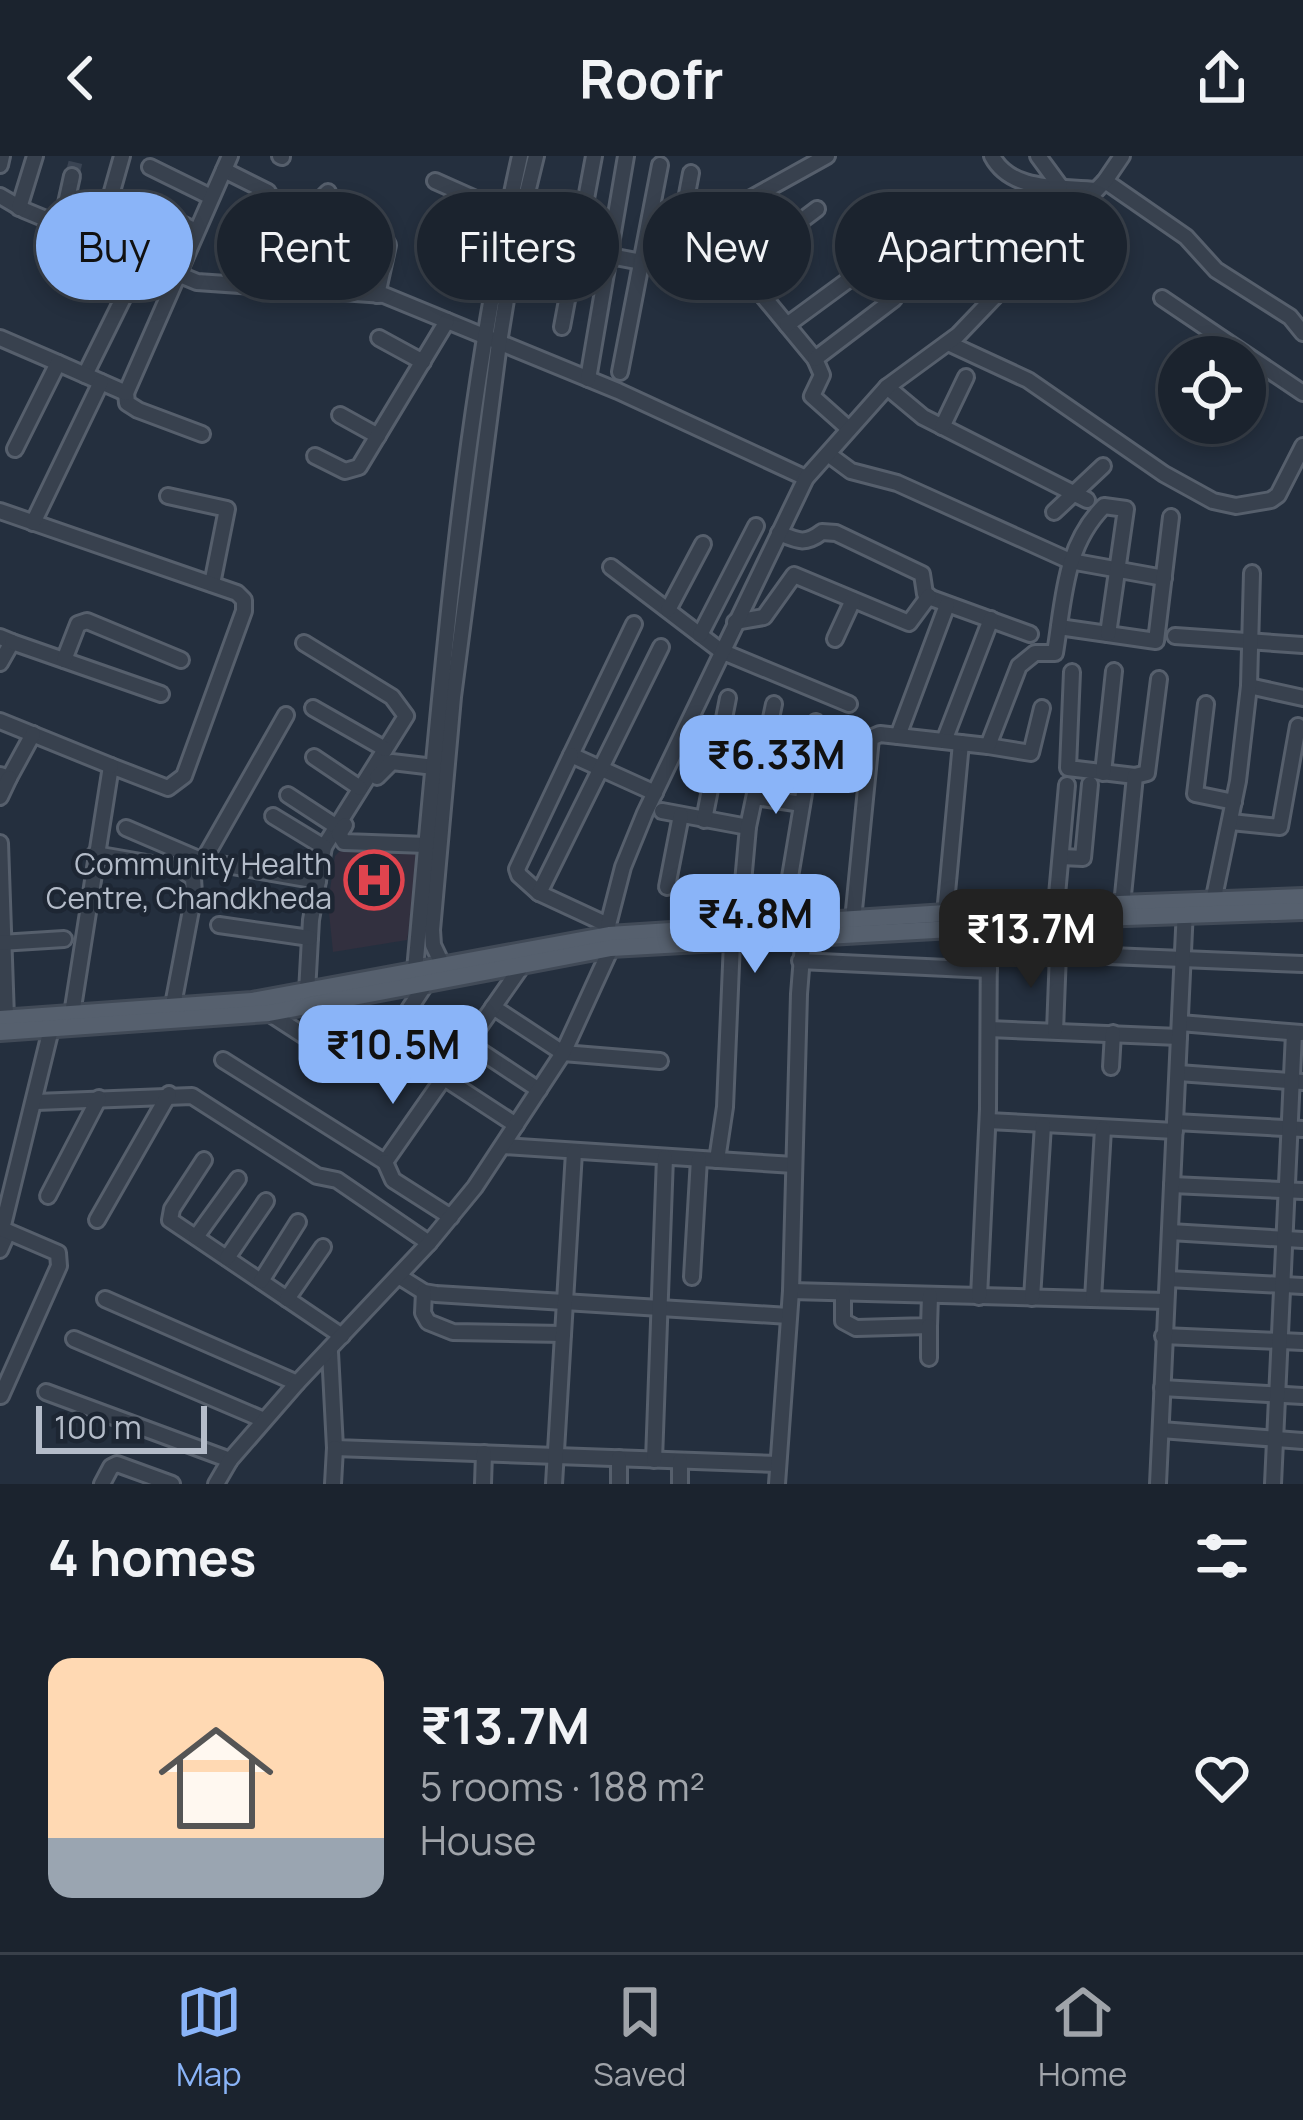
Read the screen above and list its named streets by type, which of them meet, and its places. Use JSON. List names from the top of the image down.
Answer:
{
  "places": {
    "hospital": ["Community Health Centre, Chandkheda"]
  },
  "scale_bar": "100 m",
  "page": {
    "header": "Roofr",
    "chip": [
      "Buy",
      "Rent",
      "Filters",
      "New",
      "Apartment"
    ],
    "price": [
      "₹6.33M",
      "₹4.8M",
      "₹13.7M",
      "₹10.5M"
    ],
    "scale": "100 m",
    "heading": "4 homes",
    "list": [
      {
        "name": "₹13.7M",
        "note": "5 rooms · 188 m² · House"
      }
    ],
    "tabs": ["Map", "Saved", "Home"]
  }
}
